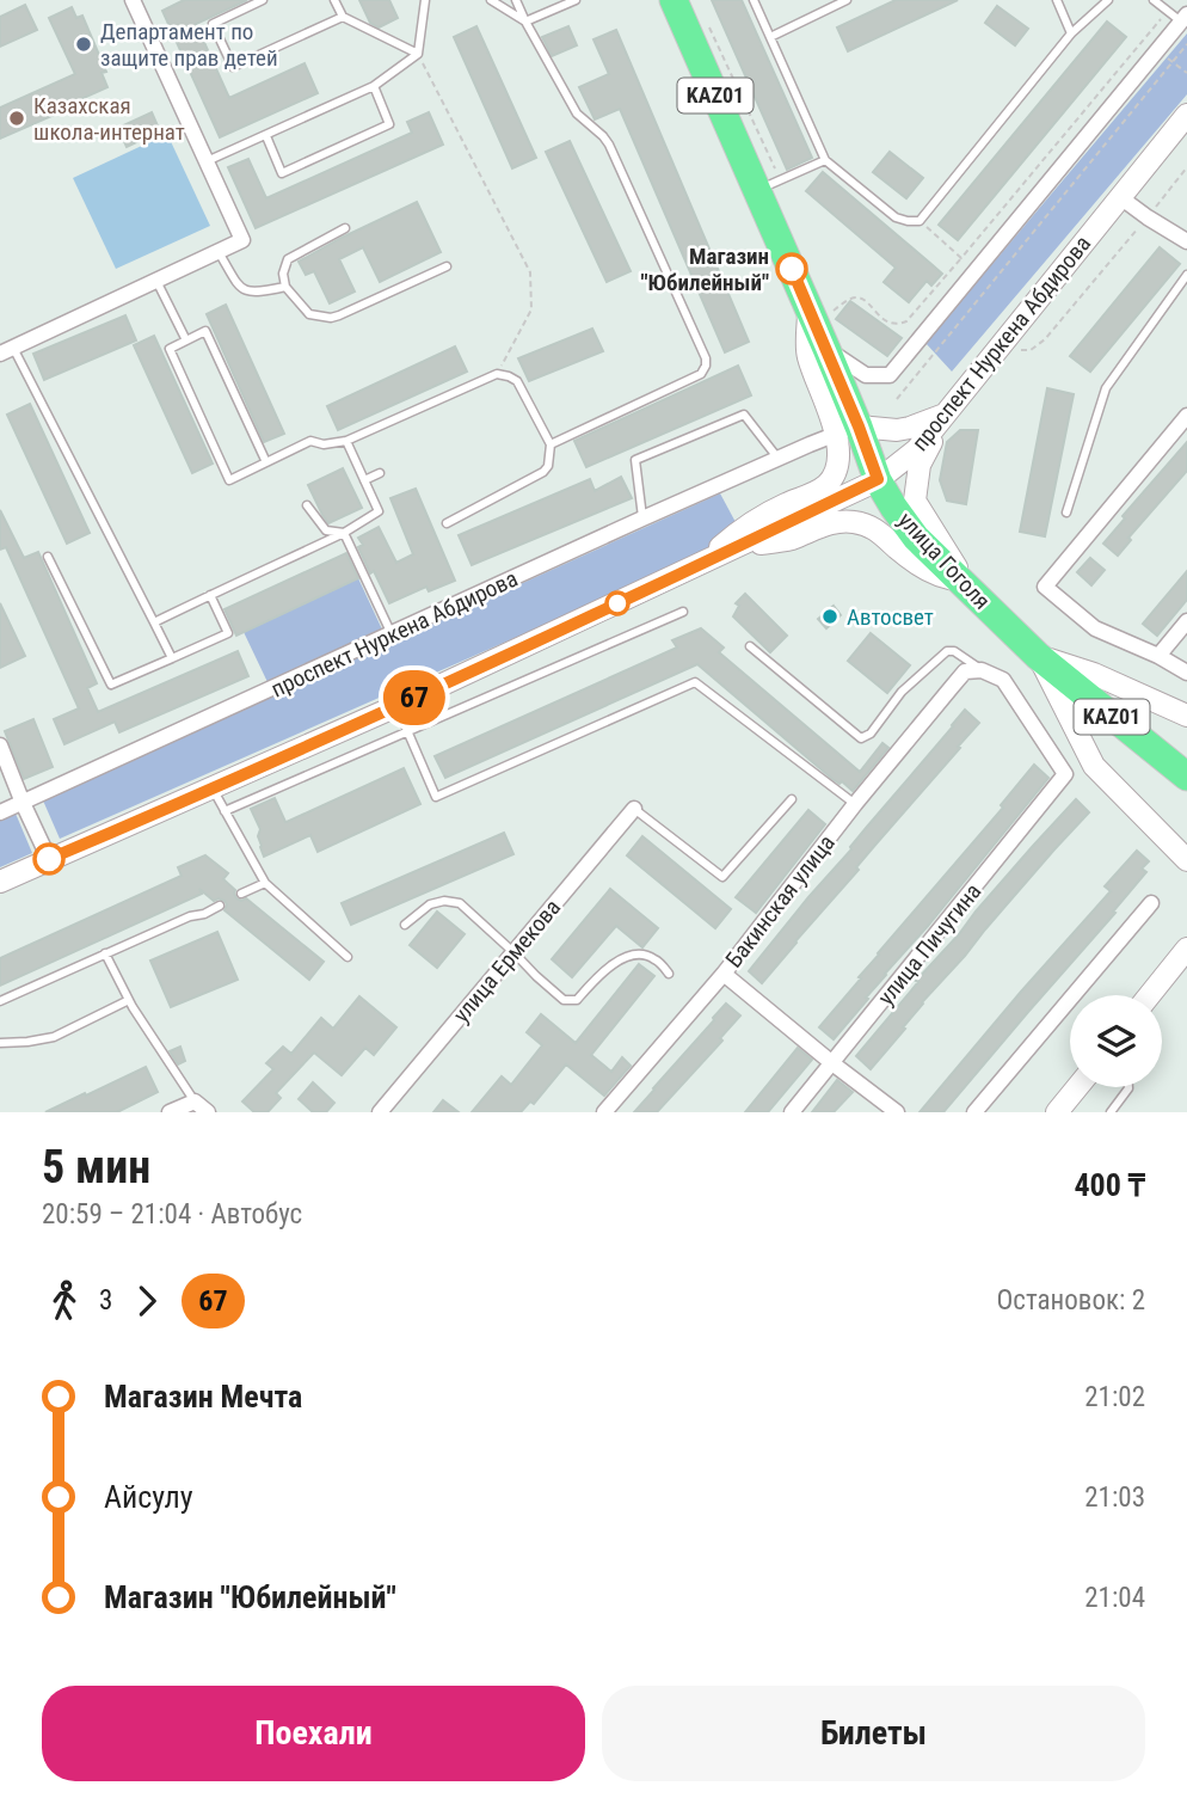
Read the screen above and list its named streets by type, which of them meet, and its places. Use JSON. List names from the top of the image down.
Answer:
{
  "streets": {
    "highway": ["KАZ01", "улица Гоголя"],
    "main road": ["проспект Нуркена Абдирова"],
    "street": ["Бакинская улица", "улица Пичугина", "улица Ермекова"]
  },
  "crossings": [
    ["проспект Нуркена Абдирова", "улица Гоголя"],
    ["Бакинская улица", "улица Пичугина"]
  ],
  "places": [
    "Департамент по защите прав детей",
    "Казахская школа-интернат",
    "Магазин \"Юбилейный\"",
    "Автосвет"
  ],
  "lines": ["bus line 67"],
  "page": {
    "on_map": "67",
    "heading": ["5 мин", "20:59 – 21:04 · Автобус", "400 ₸"],
    "legs": ["3", "67", "Остановок: 2"],
    "list": [
      {
        "name": "Магазин Мечта",
        "value": "21:02"
      },
      {
        "name": "Айсулу",
        "value": "21:03"
      },
      {
        "name": "Магазин \"Юбилейный\"",
        "value": "21:04"
      }
    ],
    "buttons": ["Поехали", "Билеты"]
  }
}
